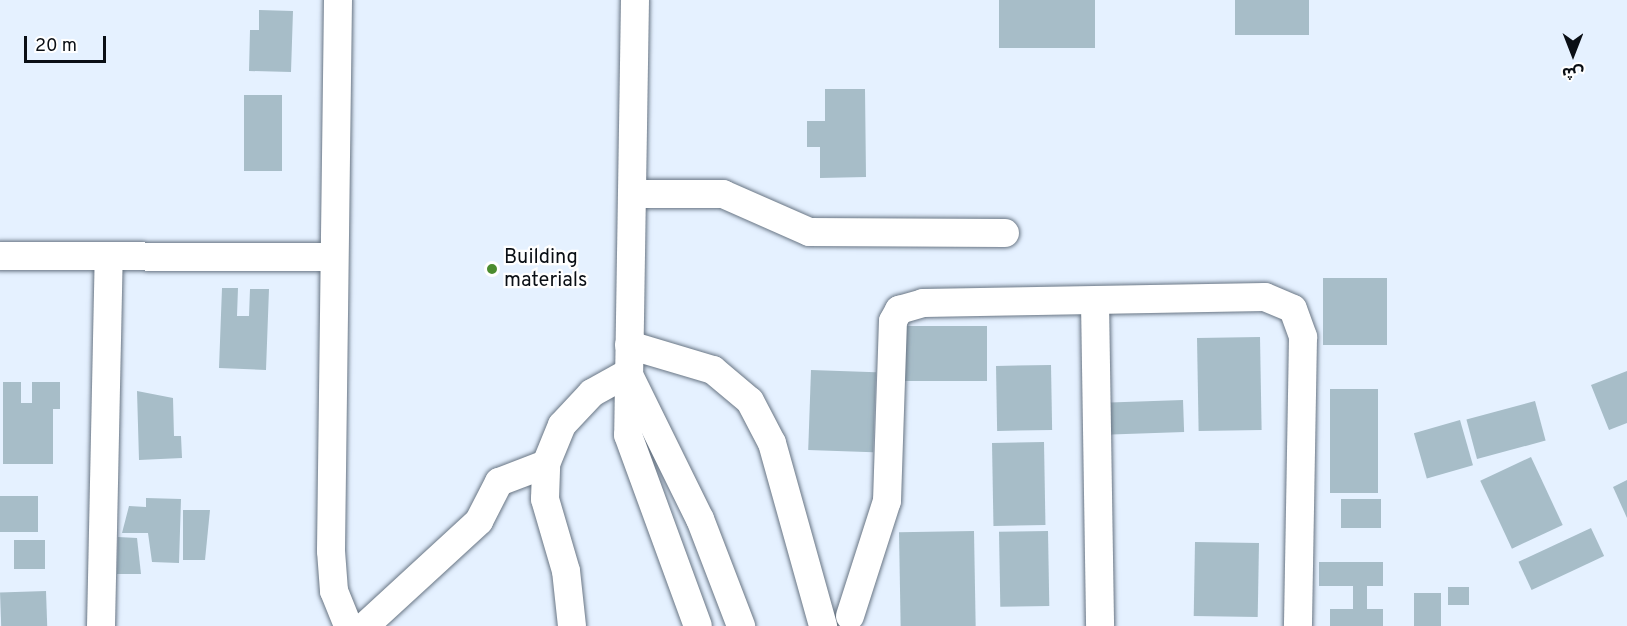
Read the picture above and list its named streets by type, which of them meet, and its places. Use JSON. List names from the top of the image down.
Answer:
{
  "places": ["Building materials"],
  "scale_bar": "20 m",
  "north": "bottom"
}
